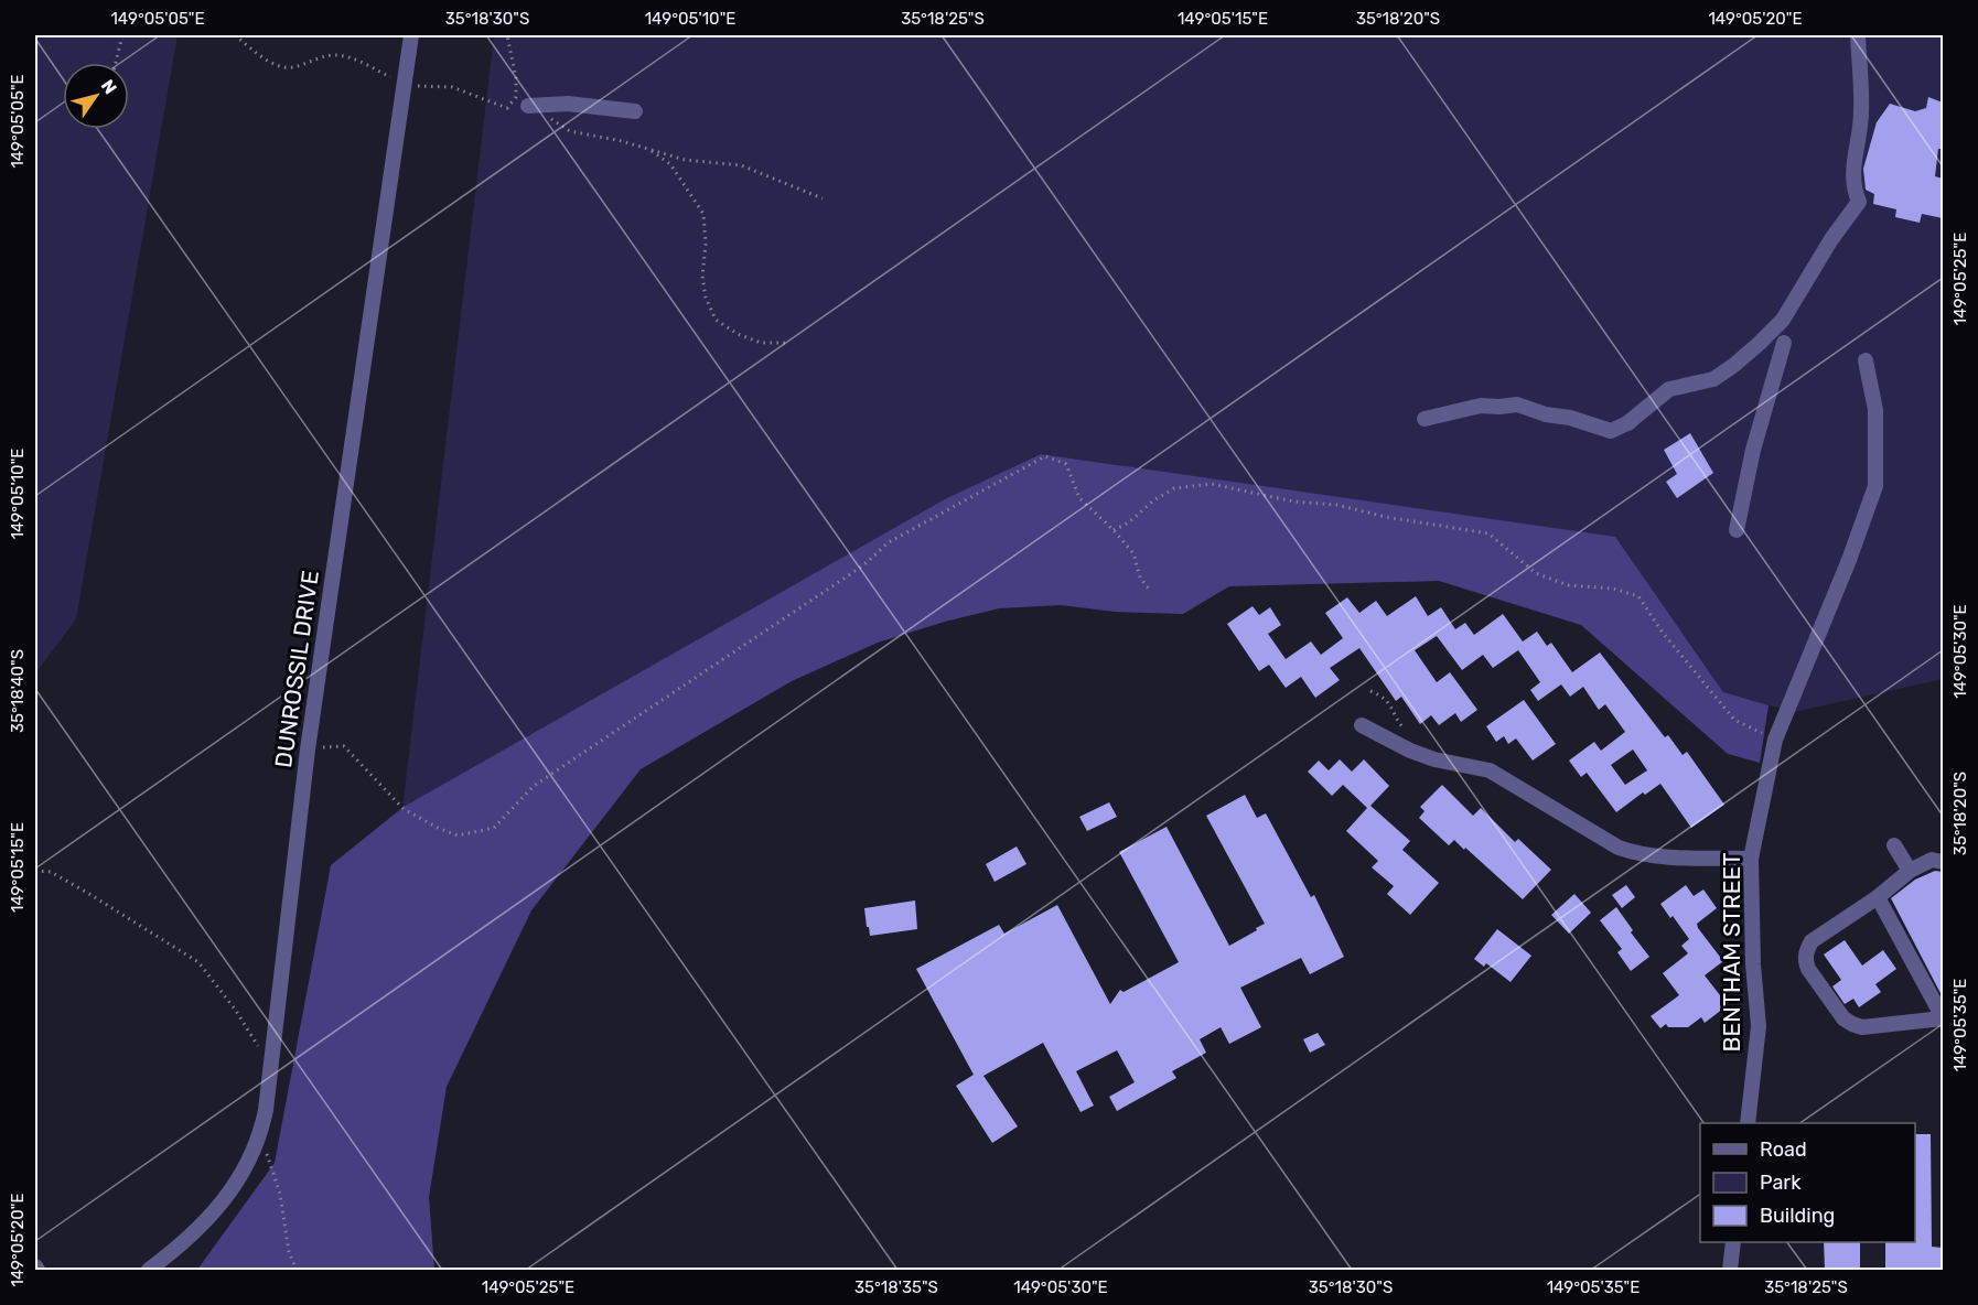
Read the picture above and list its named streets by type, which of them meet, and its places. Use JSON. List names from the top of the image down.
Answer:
{
  "streets": {
    "street": ["DUNROSSIL DRIVE", "BENTHAM STREET"]
  },
  "legend": ["Road", "Park", "Building"],
  "north": "top right",
  "coordinates": [
    "149°05'05\"E",
    "35°18'30\"S",
    "149°05'10\"E",
    "35°18'25\"S",
    "149°05'15\"E",
    "35°18'20\"S",
    "149°05'20\"E",
    "149°05'25\"E",
    "149°05'30\"E",
    "35°18'40\"S",
    "149°05'35\"E",
    "35°18'35\"S"
  ]
}
